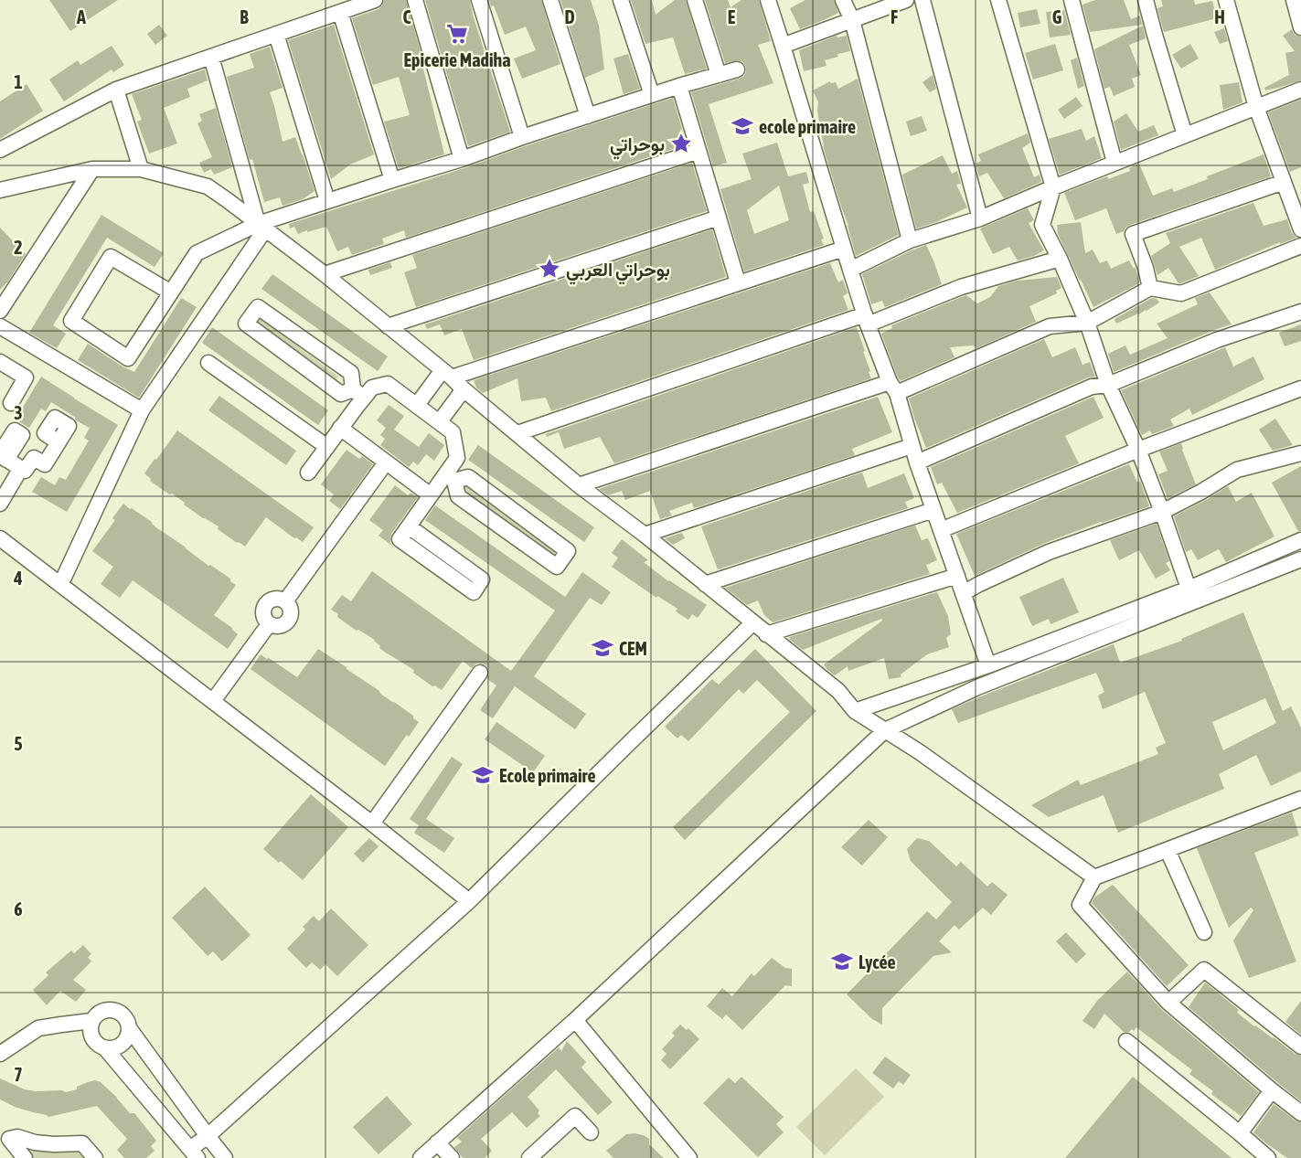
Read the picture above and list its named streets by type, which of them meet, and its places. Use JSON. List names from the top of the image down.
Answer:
{
  "places": {
    "supermarket": ["Epicerie Madiha"],
    "school or university": [
      "ecole primaire",
      "CEM",
      "Ecole primaire",
      "Lycée"
    ],
    "place": ["بوحراتي", "بوحراتي العربي"]
  },
  "grid": {
    "columns": [
      "A",
      "B",
      "C",
      "D",
      "E",
      "F",
      "G",
      "H"
    ],
    "rows": [
      "1",
      "2",
      "3",
      "4",
      "5",
      "6",
      "7"
    ]
  }
}
